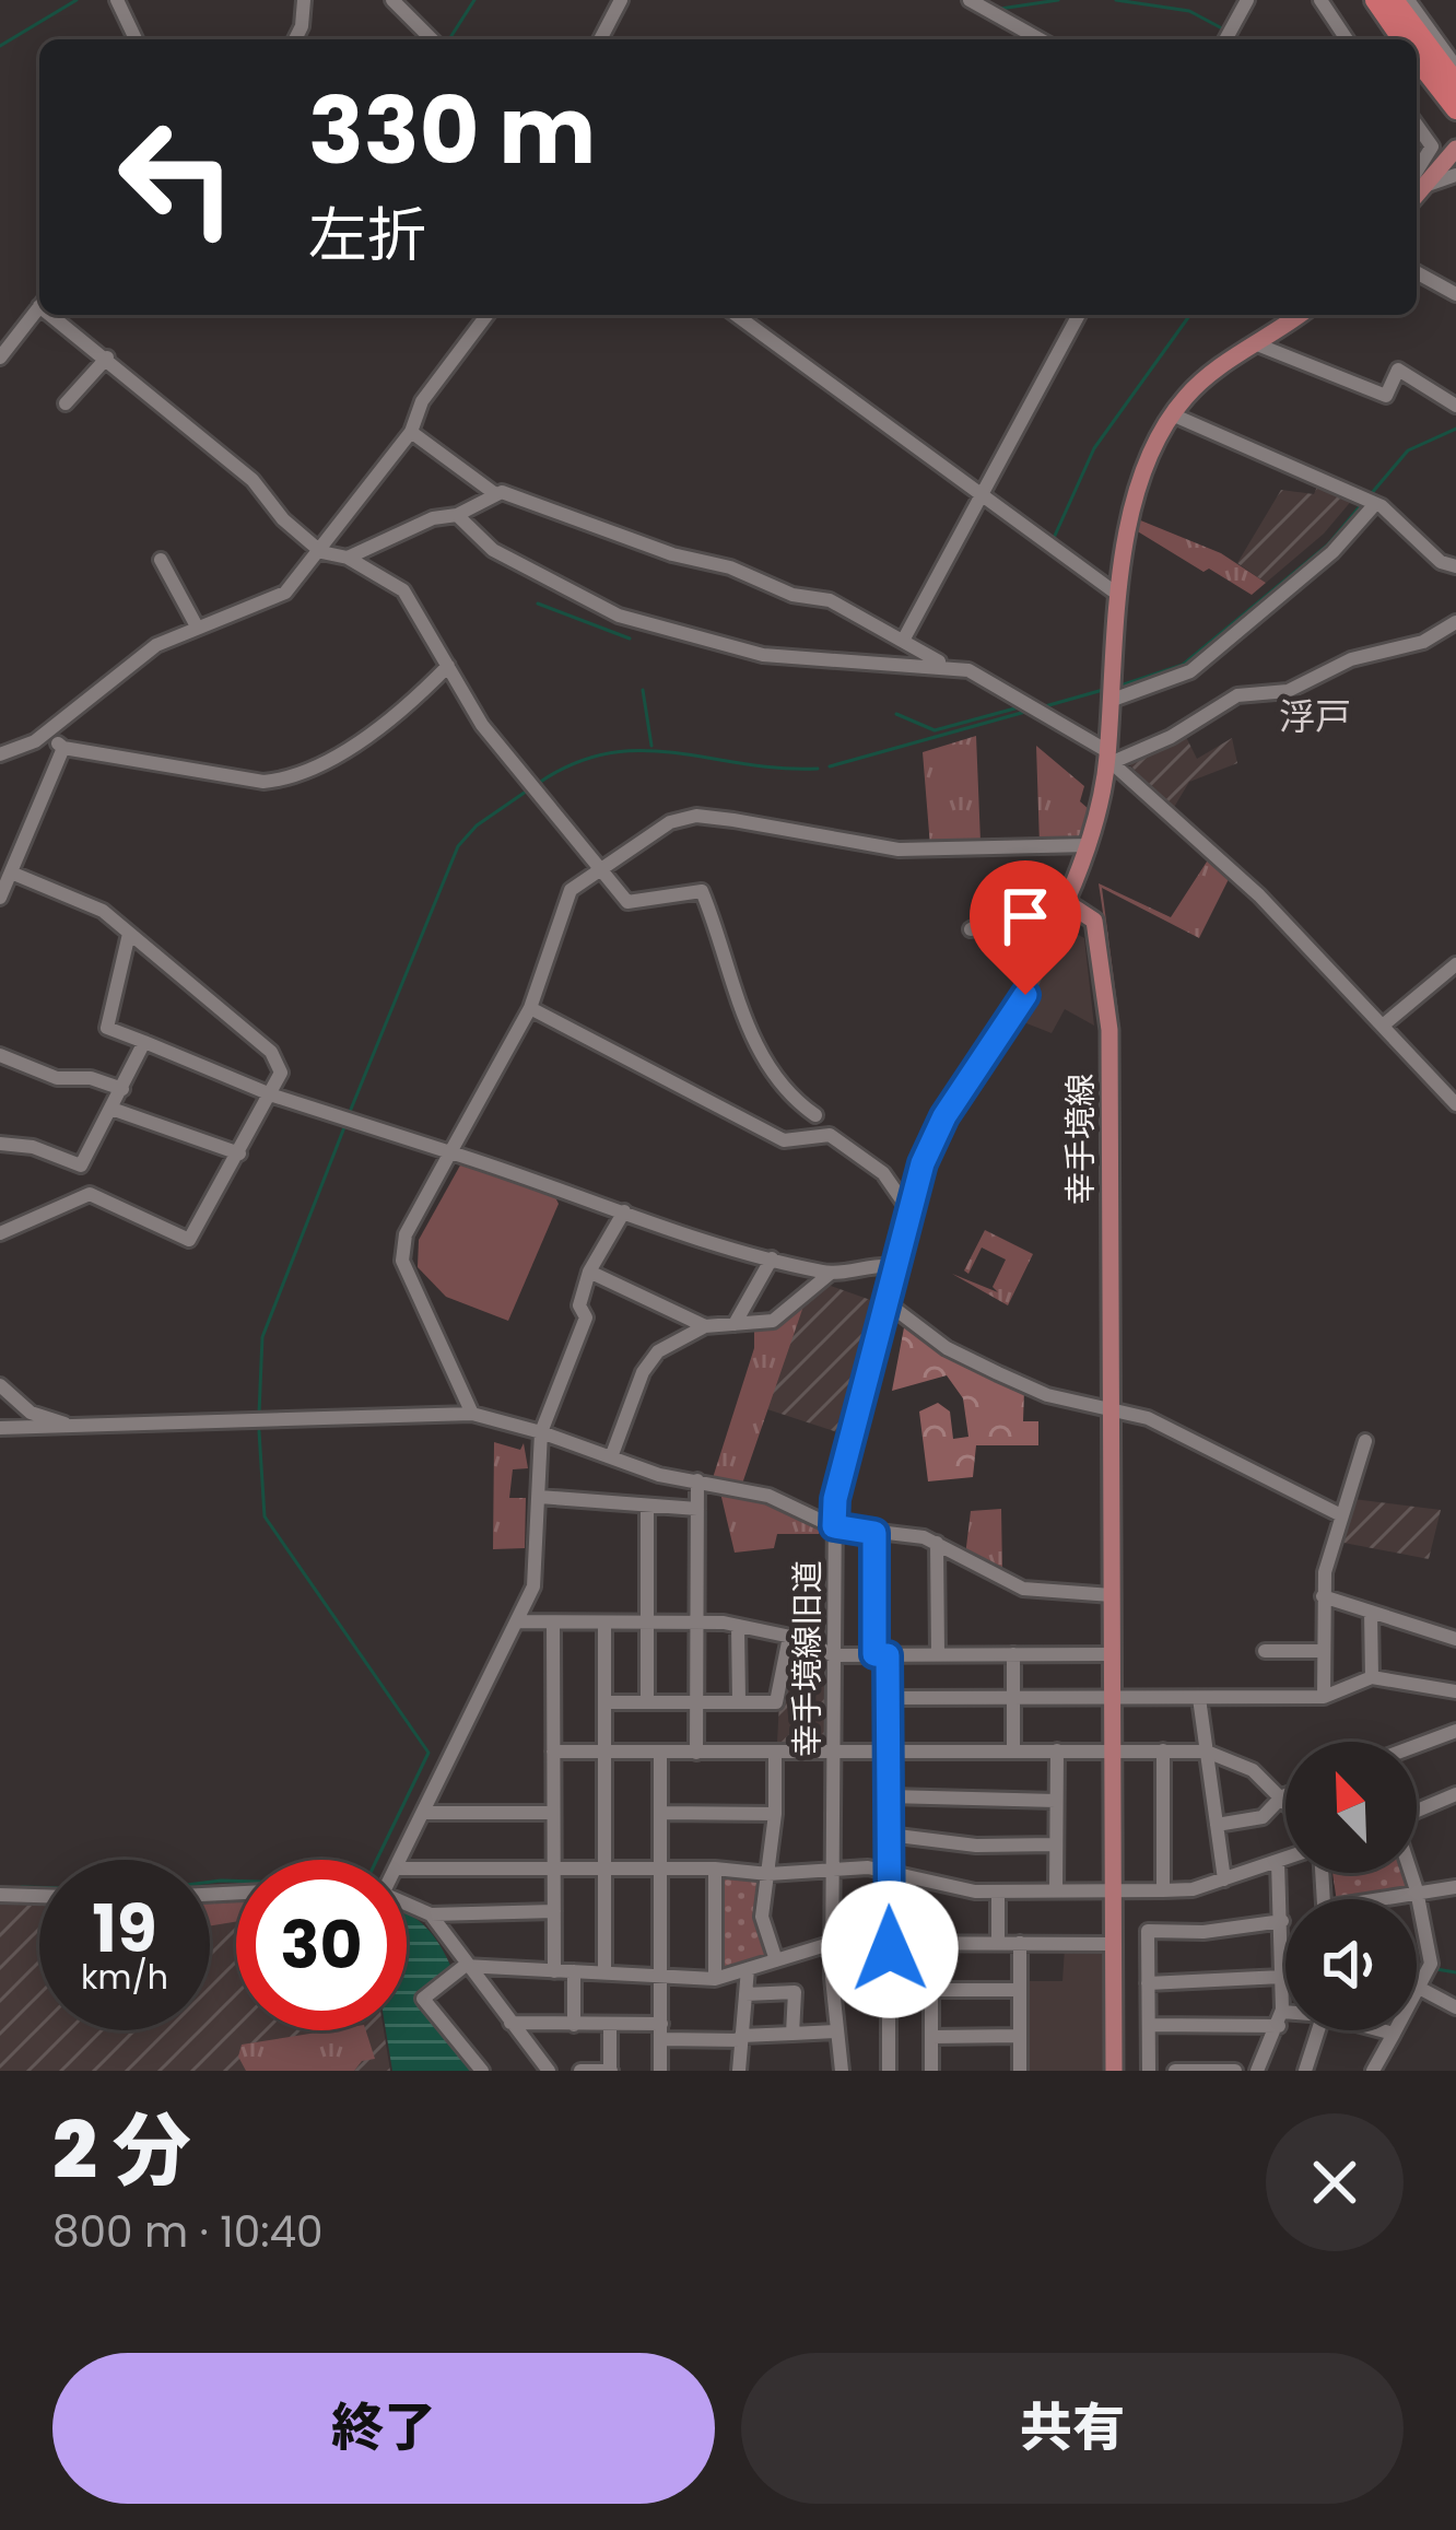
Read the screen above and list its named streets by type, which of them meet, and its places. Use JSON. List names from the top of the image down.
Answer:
{
  "streets": {
    "main road": ["幸手境線"],
    "street": ["幸手境線旧道"]
  },
  "crossings": [
    ["幸手境線", "幸手境線旧道"]
  ],
  "districts": ["浮戸"],
  "north": "top left",
  "page": {
    "turn": ["330 m", "左折"],
    "speed": "19 km/h",
    "limit": "30",
    "heading": ["2 分", "800 m · 10:40"],
    "buttons": ["終了", "共有"]
  }
}
